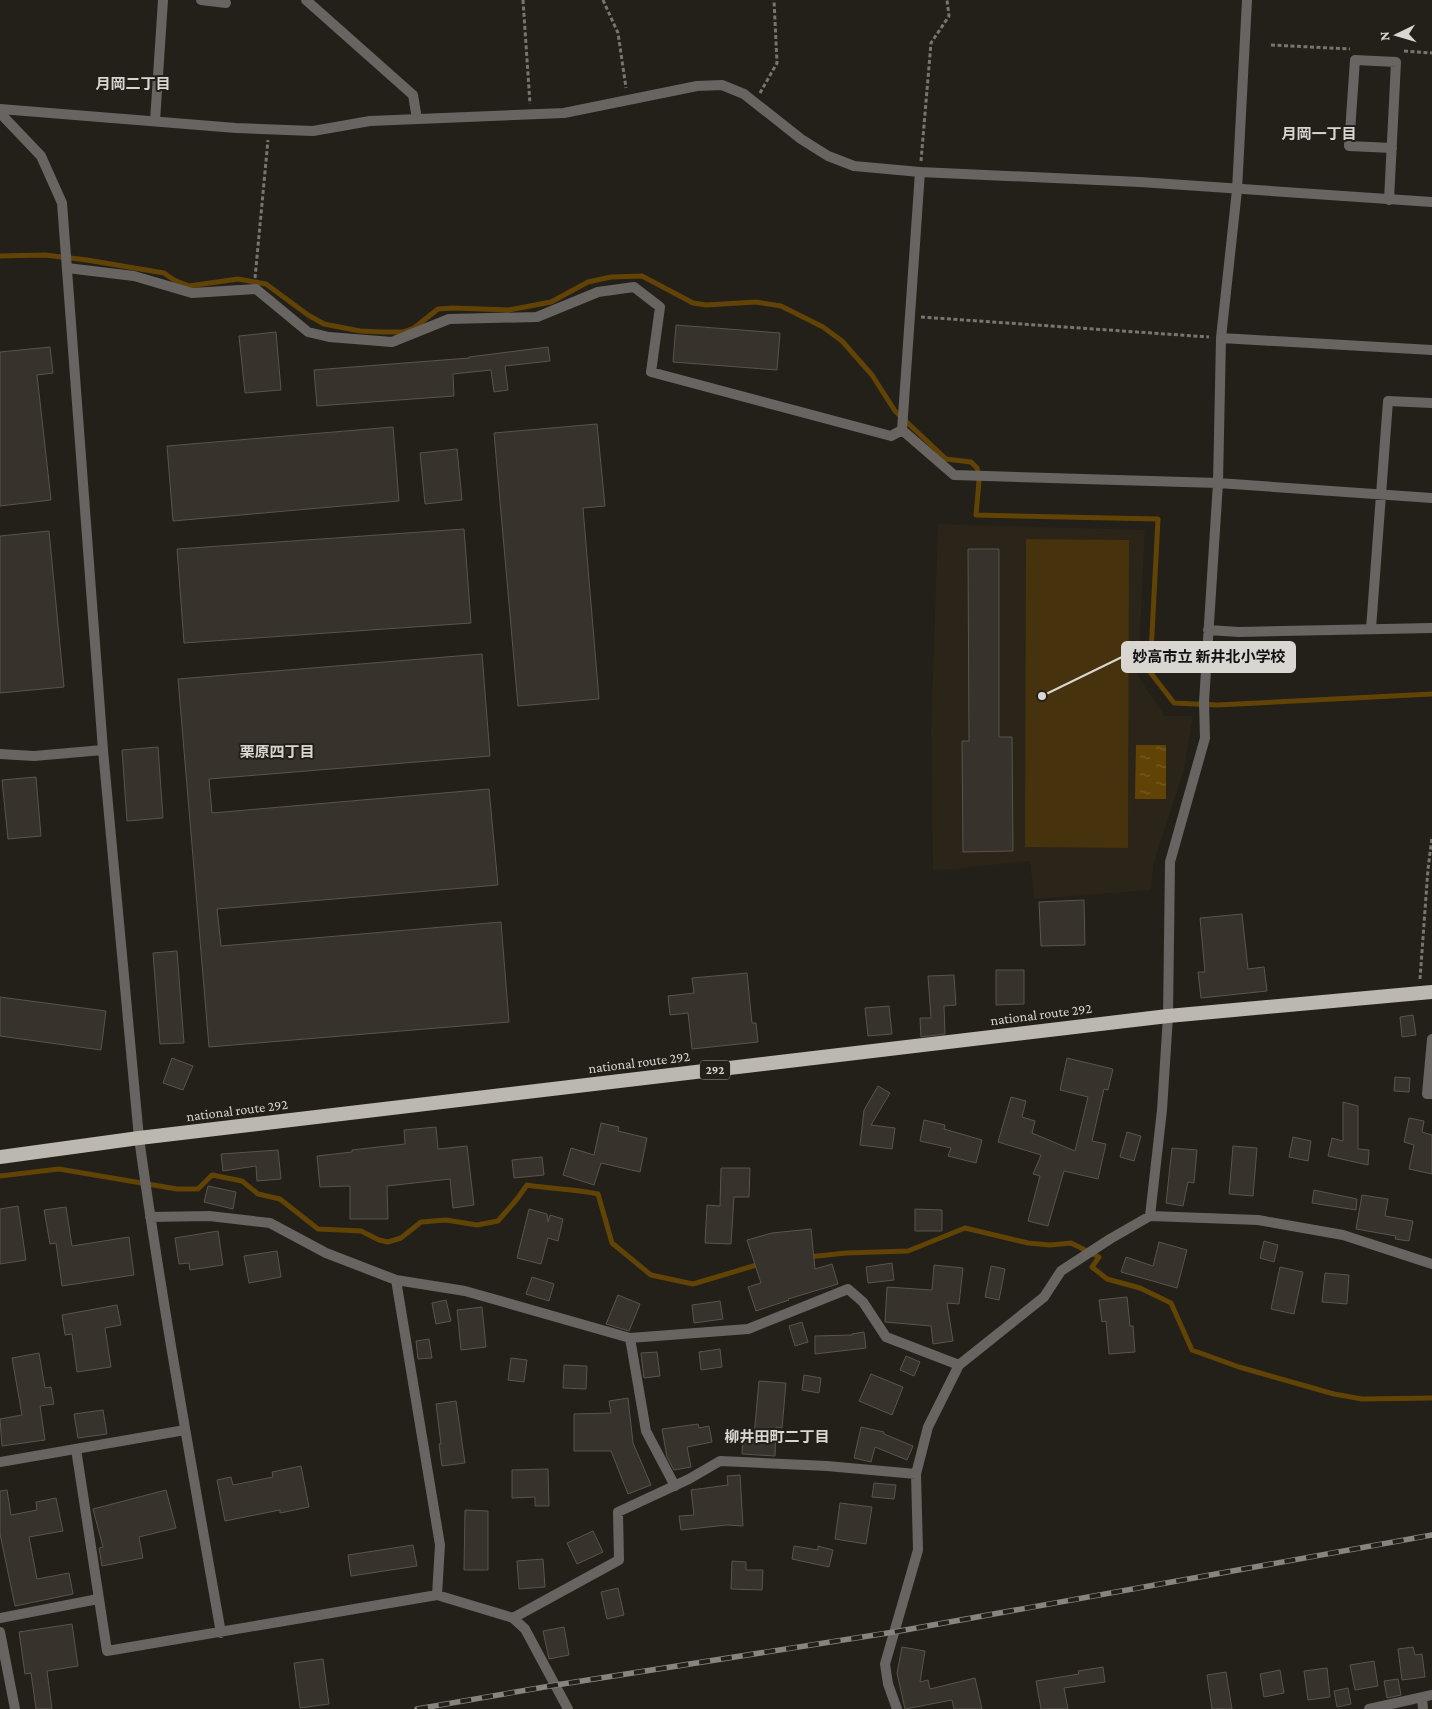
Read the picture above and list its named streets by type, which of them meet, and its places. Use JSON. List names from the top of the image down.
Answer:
{
  "streets": {
    "highway": ["national route 292", "292"]
  },
  "districts": [
    "月岡二丁目",
    "月岡一丁目",
    "栗原四丁目",
    "柳井田町二丁目"
  ],
  "places": ["妙高市立 新井北小学校"],
  "north": "left"
}
